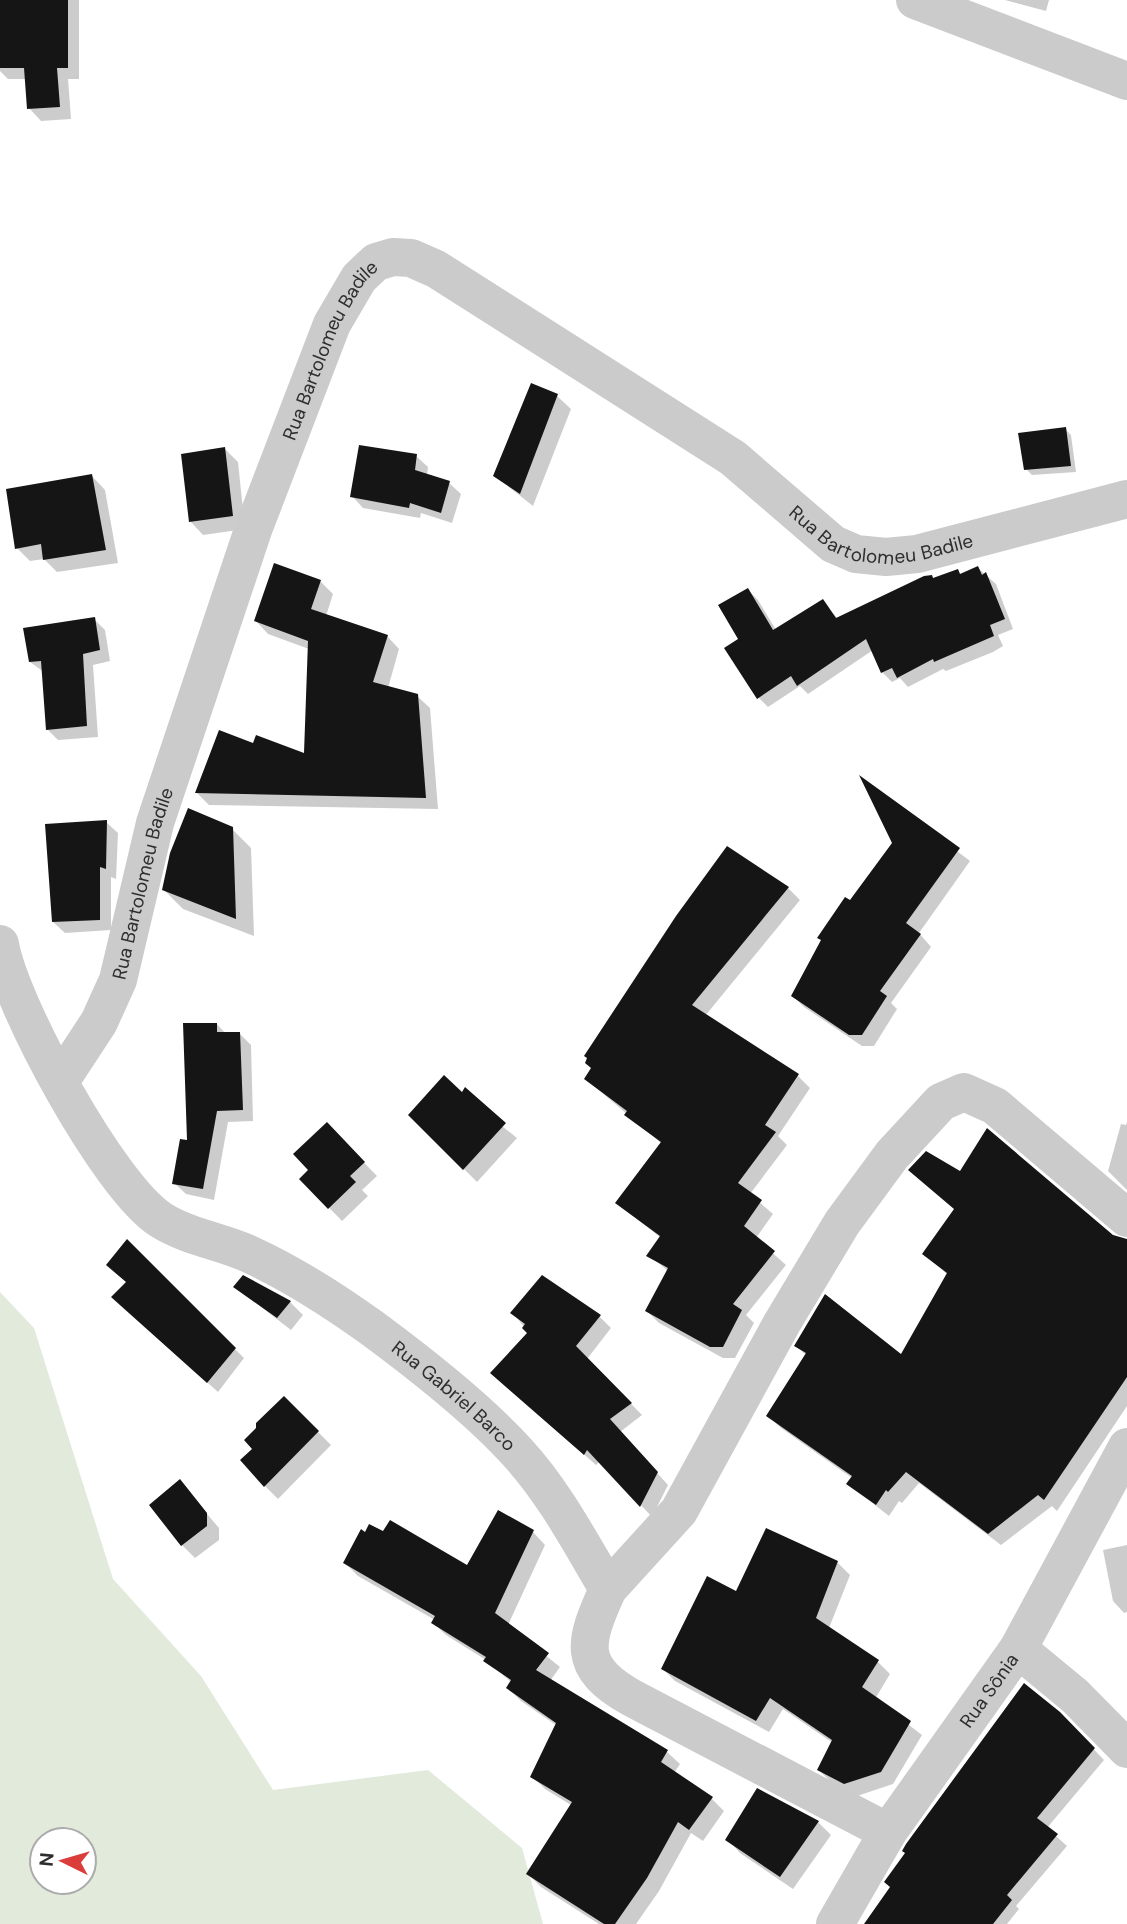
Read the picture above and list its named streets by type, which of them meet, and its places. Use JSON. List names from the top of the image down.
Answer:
{
  "streets": {
    "street": ["Rua Bartolomeu Badile", "Rua Gabriel Barco", "Rua Sônia"]
  },
  "crossings": [
    ["Rua Bartolomeu Badile", "Rua Gabriel Barco"]
  ],
  "north": "left"
}
